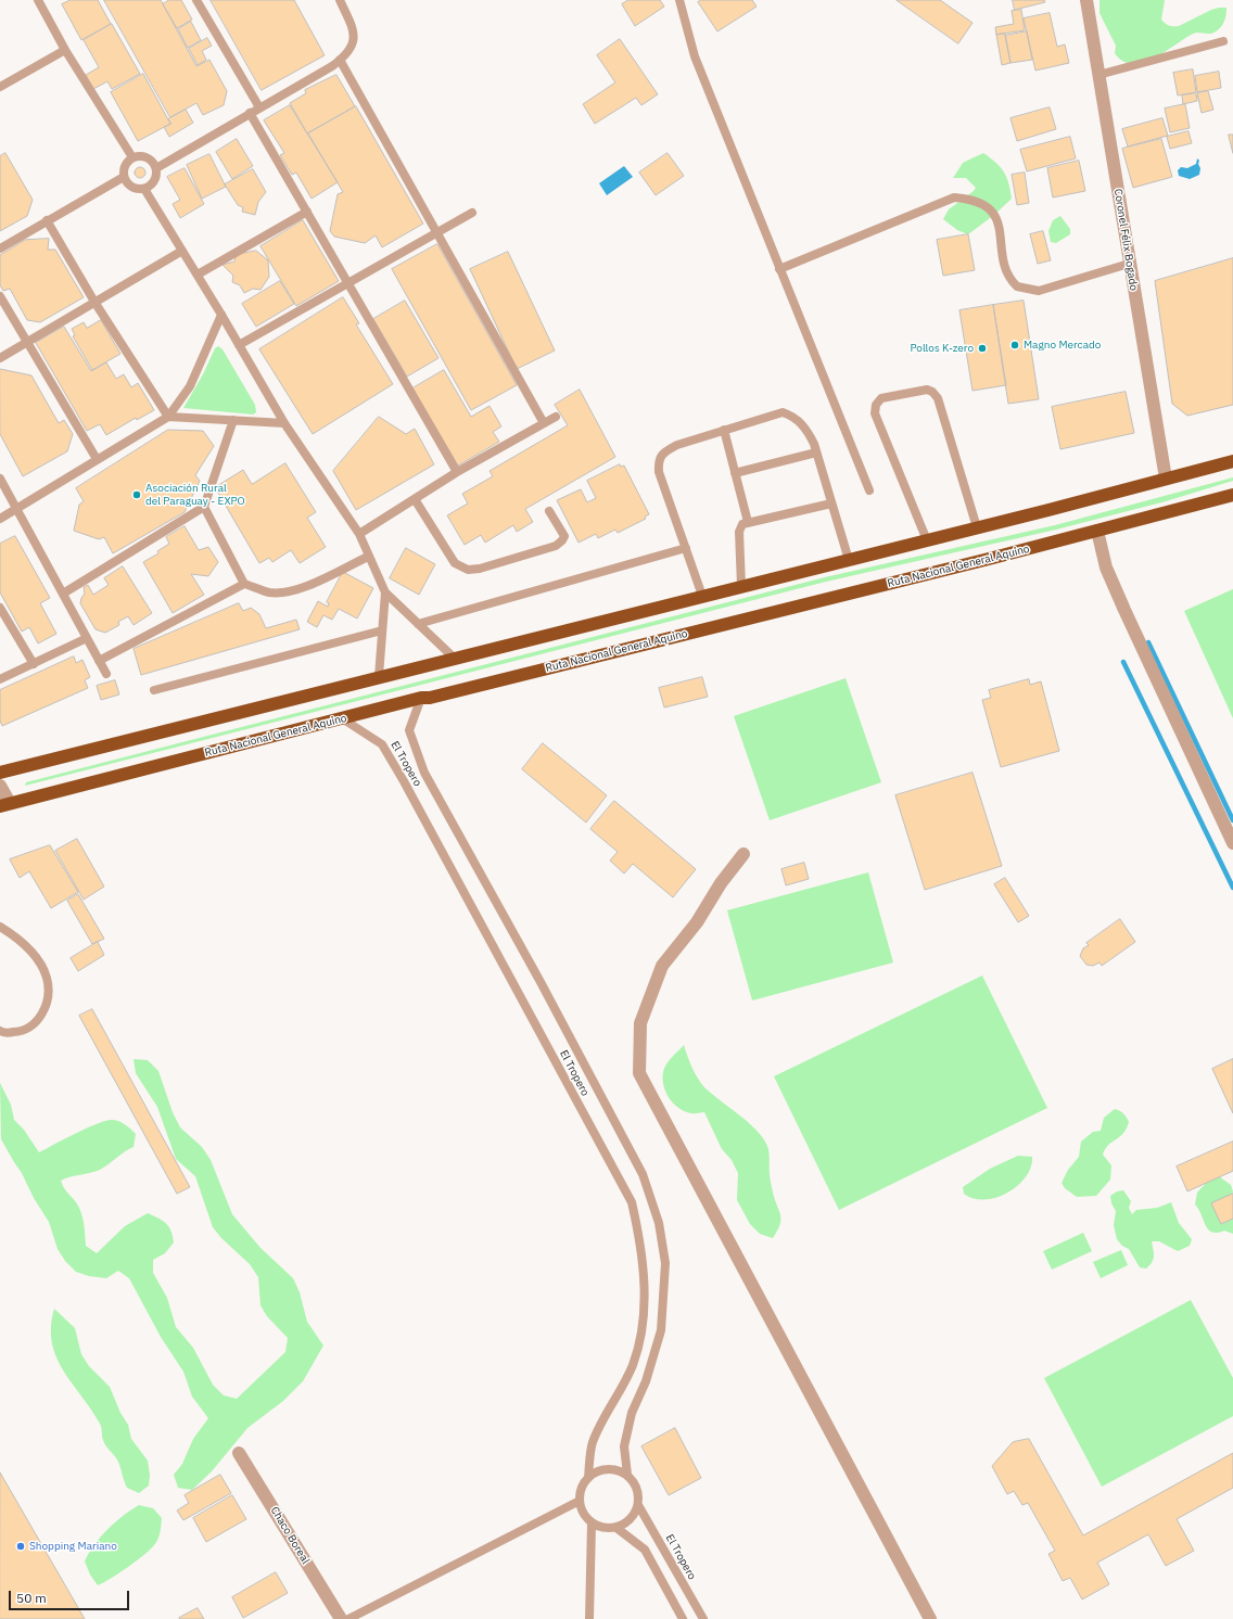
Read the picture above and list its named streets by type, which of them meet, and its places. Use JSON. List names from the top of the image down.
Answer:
{
  "streets": {
    "highway": ["Ruta Nacional General Aquino"],
    "street": ["Coronel Félix Bogado", "Chaco Boreal"],
    "lane": ["El Tropero"]
  },
  "crossings": [
    ["Ruta Nacional General Aquino", "El Tropero"]
  ],
  "places": [
    "Magno Mercado",
    "Pollos K-zero",
    "Asociación Rural del Paraguay - EXPO",
    "Shopping Mariano"
  ],
  "scale_bar": "50 m"
}
